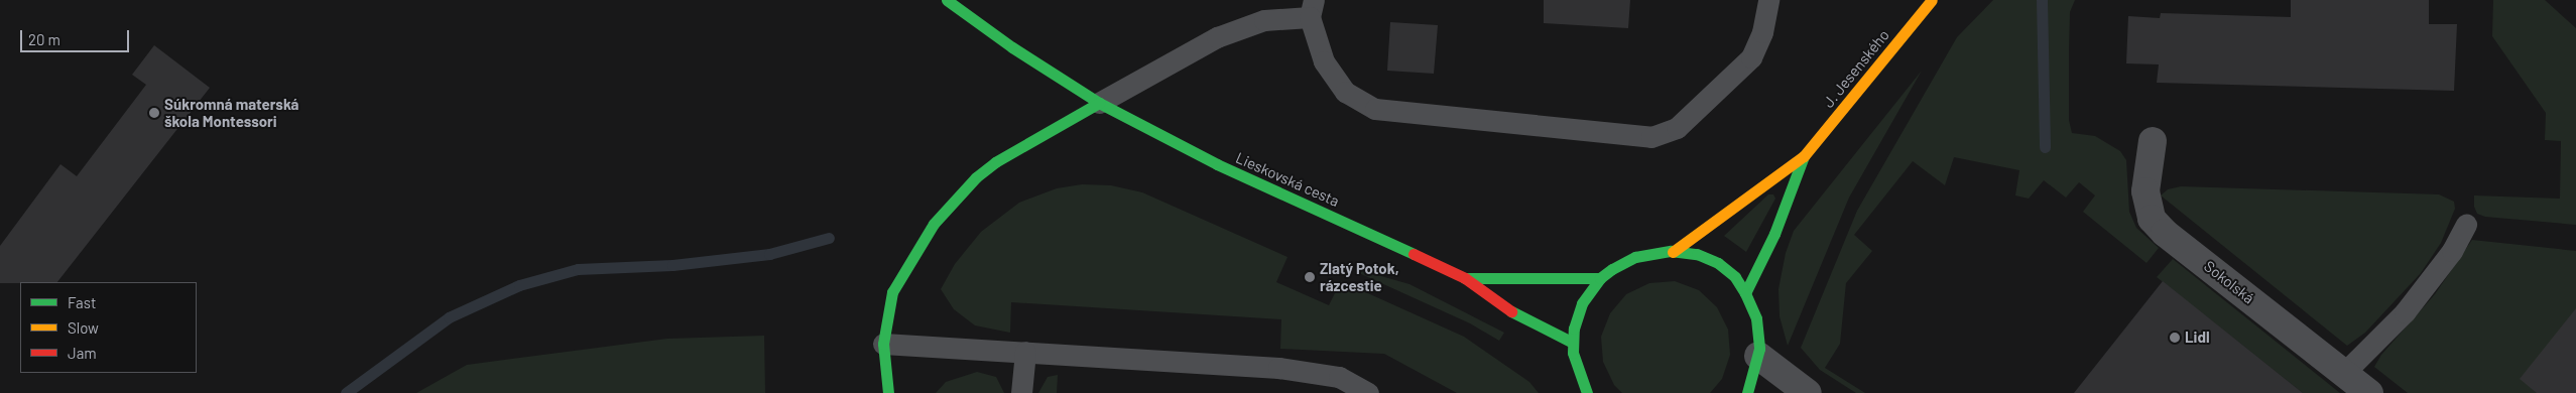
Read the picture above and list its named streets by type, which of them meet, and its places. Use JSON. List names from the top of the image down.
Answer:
{
  "streets": {
    "street": ["J. Jesenského", "Lieskovská cesta", "Sokolská"]
  },
  "places": ["Súkromná materská škola Montessori", "Zlatý Potok, rázcestie", "Lidl"],
  "legend": ["Fast", "Slow", "Jam"],
  "scale_bar": "20 m"
}
